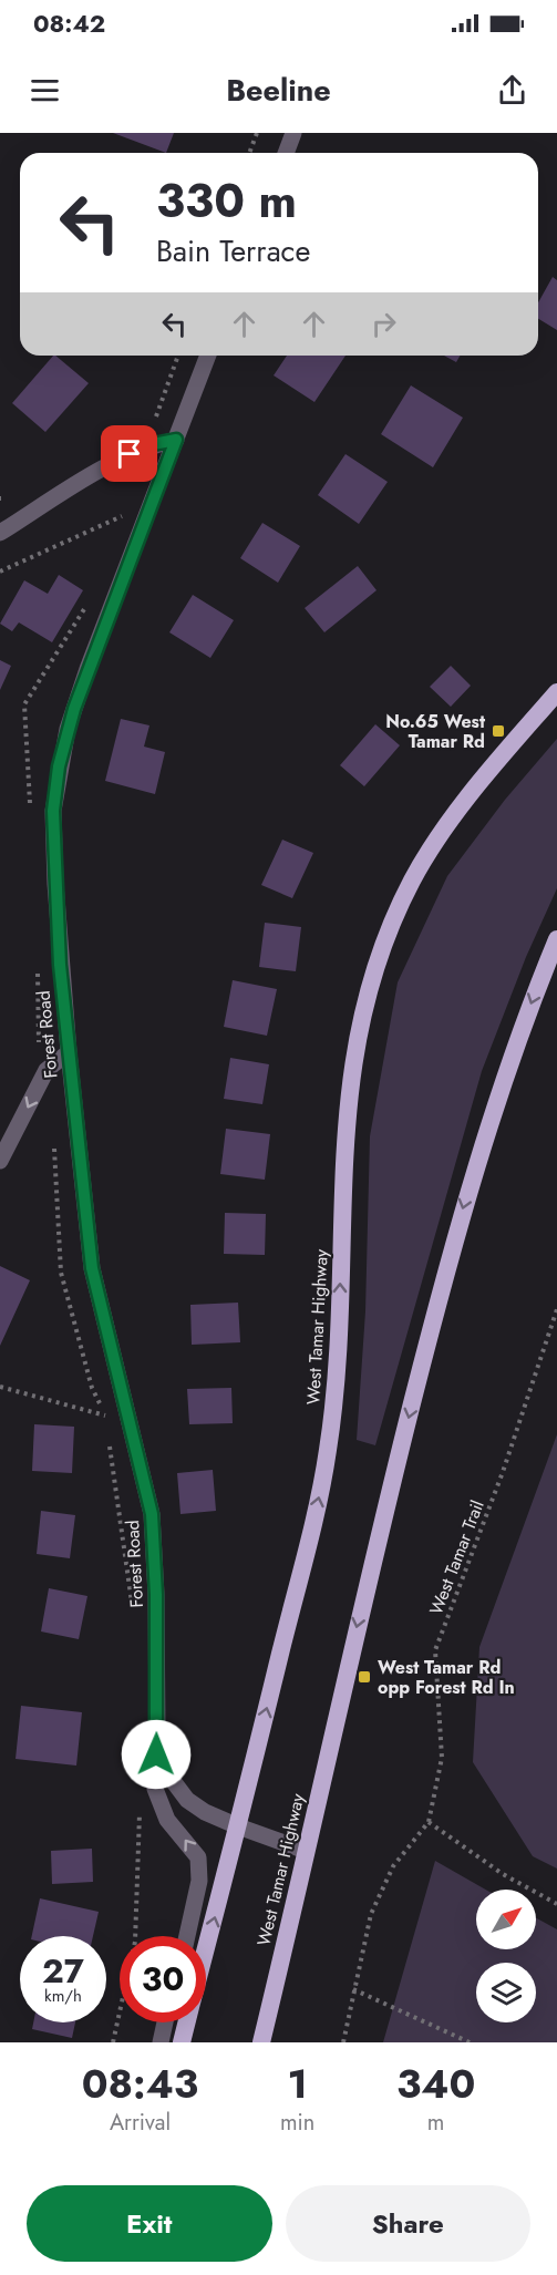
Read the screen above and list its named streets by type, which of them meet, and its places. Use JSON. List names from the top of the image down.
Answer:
{
  "streets": {
    "highway": ["West Tamar Highway"],
    "street": ["Forest Road"],
    "path": ["West Tamar Trail"]
  },
  "crossings": [
    ["Forest Road", "West Tamar Highway"]
  ],
  "places": {
    "transit": ["No.65 West Tamar Rd", "West Tamar Rd opp Forest Rd In"]
  },
  "north": "top right",
  "page": {
    "status": "08:42",
    "header": "Beeline",
    "turn": ["330 m", "Bain Terrace"],
    "speed": "27 km/h",
    "limit": "30",
    "eta": [
      "08:43",
      "Arrival",
      "1",
      "min",
      "340",
      "m"
    ],
    "buttons": ["Exit", "Share"]
  }
}
